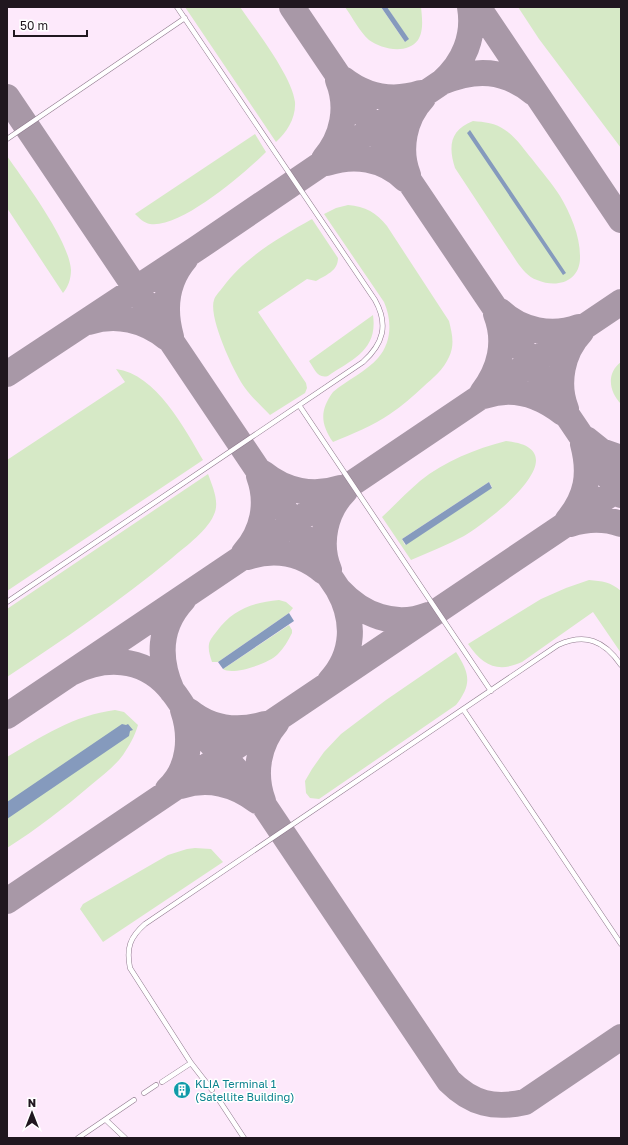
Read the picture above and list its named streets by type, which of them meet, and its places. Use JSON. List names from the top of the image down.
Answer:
{
  "places": {
    "building": ["KLIA Terminal 1 (Satellite Building)"]
  },
  "scale_bar": "50 m",
  "north": "top"
}
